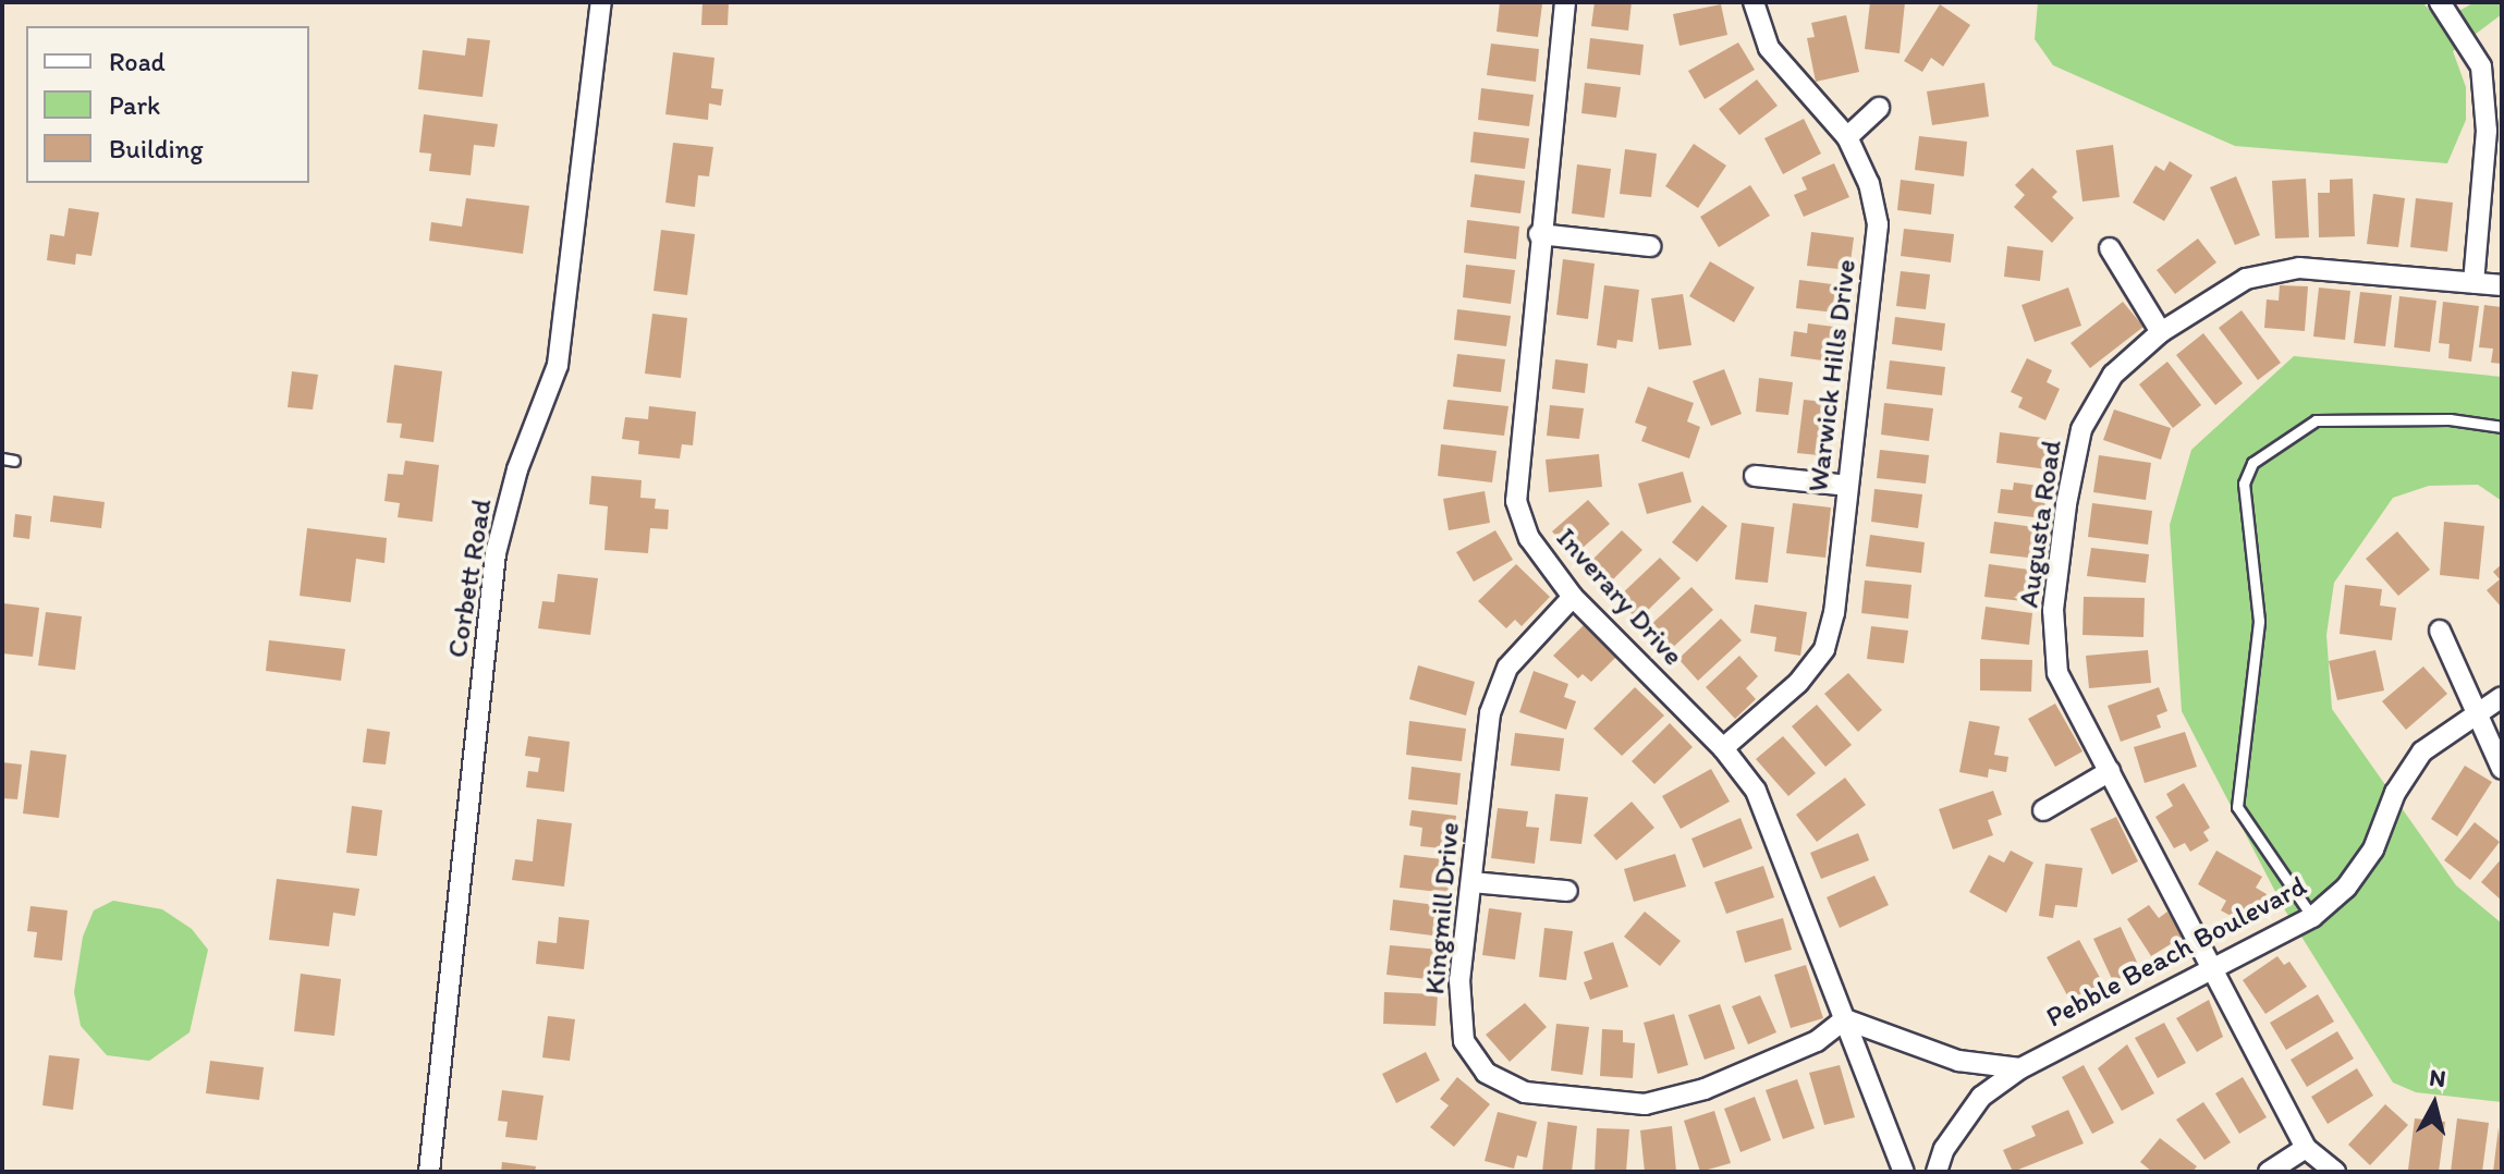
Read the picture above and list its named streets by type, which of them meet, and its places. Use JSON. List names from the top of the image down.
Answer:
{
  "streets": {
    "street": [
      "Warwick Hills Drive",
      "Augusta Road",
      "Corbett Road",
      "Inverary Drive",
      "Kingmill Drive",
      "Pebble Beach Boulevard"
    ]
  },
  "crossings": [
    ["Warwick Hills Drive", "Inverary Drive"],
    ["Augusta Road", "Pebble Beach Boulevard"],
    ["Inverary Drive", "Kingmill Drive"]
  ],
  "legend": ["Road", "Park", "Building"],
  "north": "top"
}
